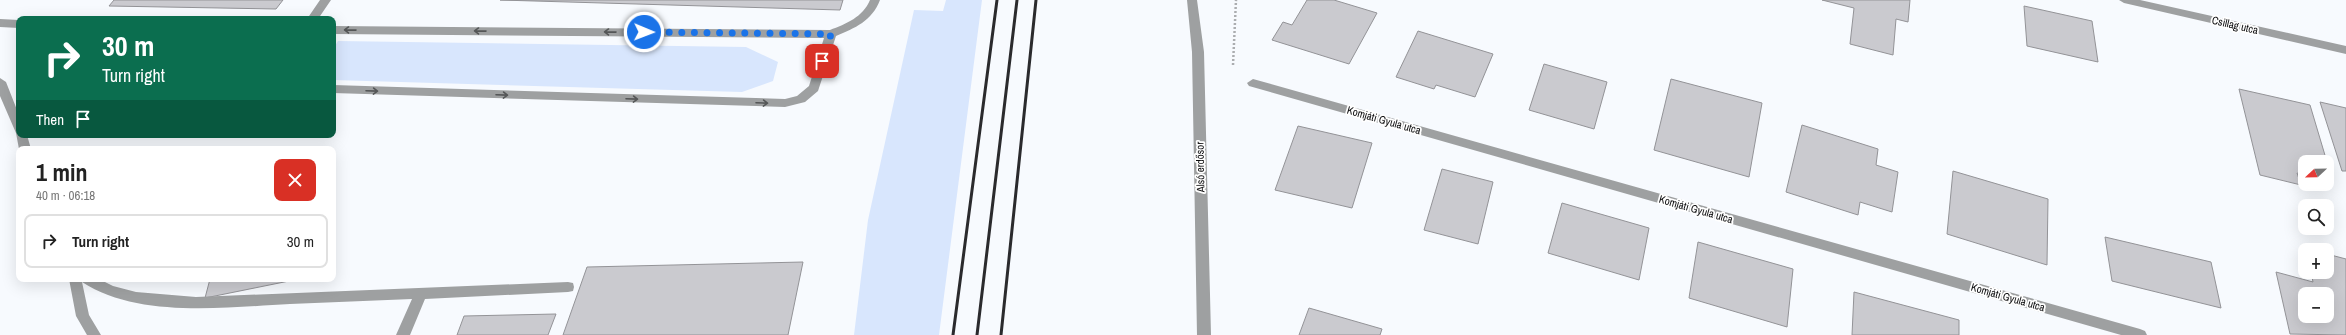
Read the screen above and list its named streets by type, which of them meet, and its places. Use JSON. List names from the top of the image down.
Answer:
{
  "streets": {
    "street": ["Csillag utca", "Komjáti Gyula utca", "Alsó erdősor"]
  },
  "north": "left",
  "page": {
    "turn": ["30 m", "Turn right"],
    "then": "Then",
    "heading": ["1 min", "40 m · 06:18"],
    "map_buttons": ["+", "−"],
    "list": [
      {
        "name": "Turn right",
        "value": "30 m"
      }
    ]
  }
}
